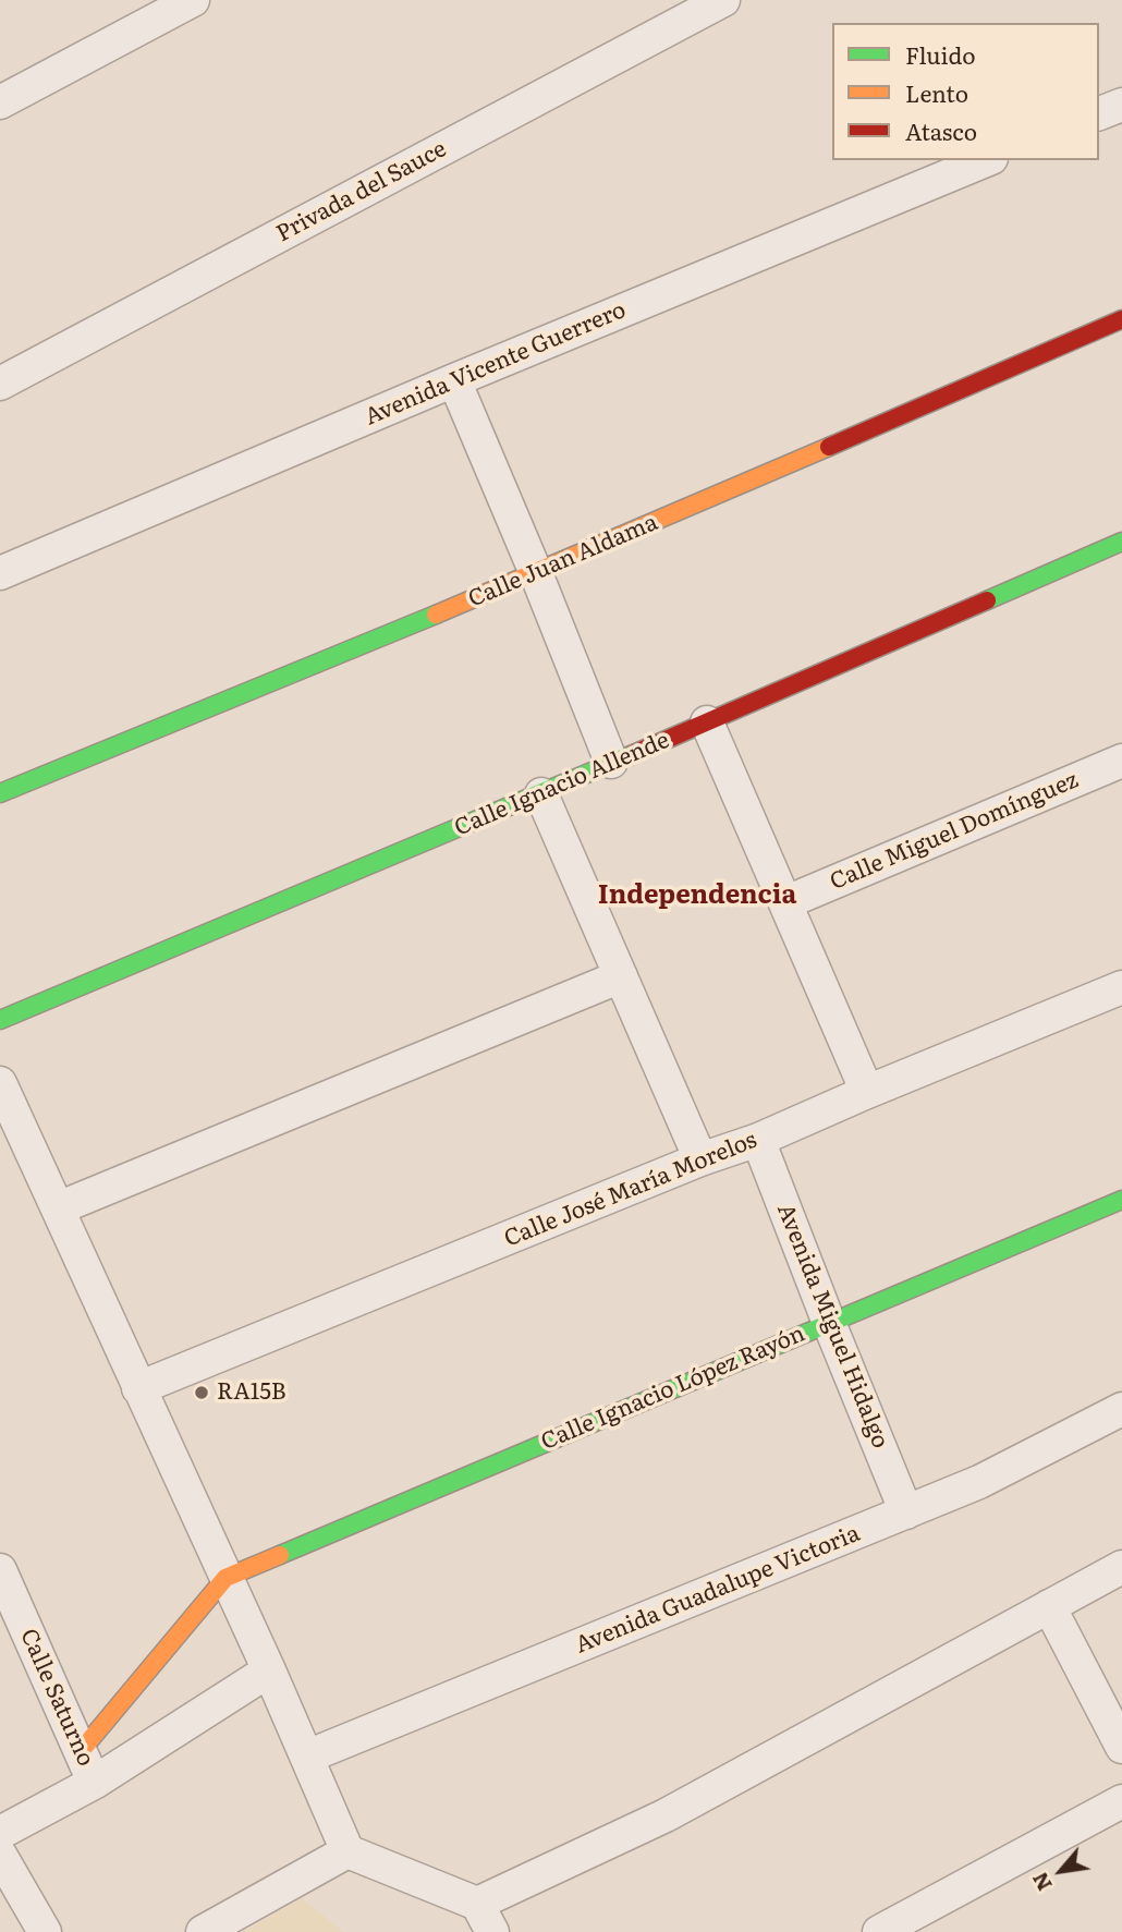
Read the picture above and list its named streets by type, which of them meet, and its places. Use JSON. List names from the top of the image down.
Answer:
{
  "streets": {
    "street": [
      "Privada del Sauce",
      "Avenida Vicente Guerrero",
      "Calle Juan Aldama",
      "Calle Ignacio Allende",
      "Calle Miguel Domínguez",
      "Calle José María Morelos",
      "Avenida Miguel Hidalgo",
      "Calle Ignacio López Rayón",
      "Avenida Guadalupe Victoria",
      "Calle Saturno"
    ]
  },
  "crossings": [
    ["Calle José María Morelos", "Avenida Miguel Hidalgo"],
    ["Avenida Miguel Hidalgo", "Calle Ignacio López Rayón"],
    ["Avenida Miguel Hidalgo", "Avenida Guadalupe Victoria"]
  ],
  "districts": ["Independencia"],
  "places": ["RA15B"],
  "legend": ["Fluido", "Lento", "Atasco"],
  "north": "bottom left"
}
